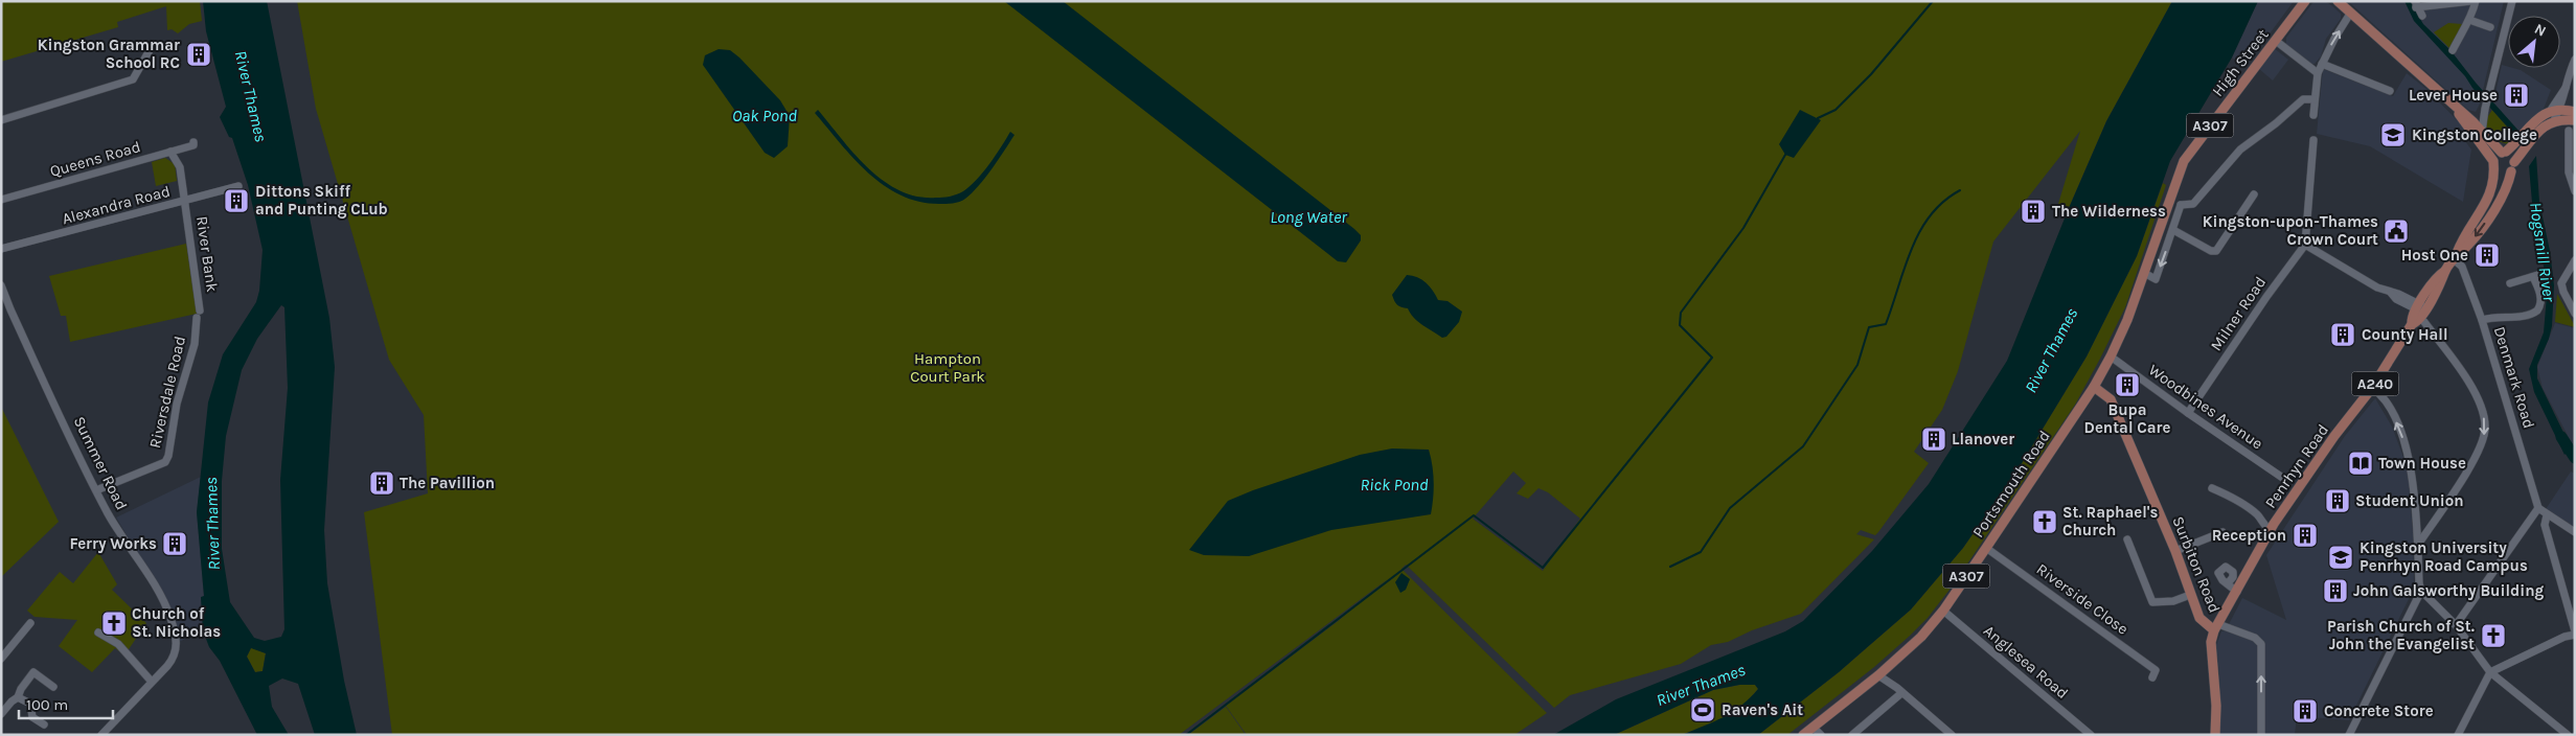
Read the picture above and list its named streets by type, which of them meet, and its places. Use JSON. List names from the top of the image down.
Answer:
{
  "streets": {
    "main road": [
      "High Street",
      "A307",
      "A240",
      "Penrhyn Road",
      "Portsmouth Road",
      "Surbiton Road"
    ],
    "street": [
      "Queens Road",
      "Alexandra Road",
      "River Bank",
      "Milner Road",
      "Denmark Road",
      "Riversdale Road",
      "Woodbines Avenue",
      "Summer Road",
      "Riverside Close",
      "Anglesea Road"
    ]
  },
  "crossings": [
    ["High Street", "Portsmouth Road"],
    ["Queens Road", "River Bank"],
    ["Alexandra Road", "River Bank"],
    ["River Bank", "Riversdale Road"],
    ["Milner Road", "Woodbines Avenue"],
    ["Denmark Road", "Penrhyn Road"],
    ["Riversdale Road", "Summer Road"],
    ["Woodbines Avenue", "Portsmouth Road"],
    ["Penrhyn Road", "Surbiton Road"],
    ["Portsmouth Road", "Surbiton Road"],
    ["Portsmouth Road", "Riverside Close"],
    ["Portsmouth Road", "Anglesea Road"]
  ],
  "water": [
    "River Thames",
    "Oak Pond",
    "Long Water",
    "Hogsmill River",
    "Rick Pond"
  ],
  "parks": ["Hampton Court Park"],
  "places": {
    "building": [
      "Kingston Grammar School RC",
      "Lever House",
      "Dittons Skiff and Punting CLub",
      "The Wilderness",
      "Host One",
      "County Hall",
      "Bupa Dental Care",
      "Llanover",
      "The Pavillion",
      "Student Union",
      "Reception",
      "Ferry Works",
      "John Galsworthy Building",
      "Concrete Store"
    ],
    "school or university": ["Kingston College", "Kingston University Penrhyn Road Campus"],
    "public building": ["Kingston-upon-Thames Crown Court"],
    "library": ["Town House"],
    "church": ["St. Raphael's Church", "Church of St. Nicholas", "Parish Church of St. John the Evangelist"],
    "sports": ["Raven's Ait"]
  },
  "scale_bar": "100 m",
  "north": "top right"
}
